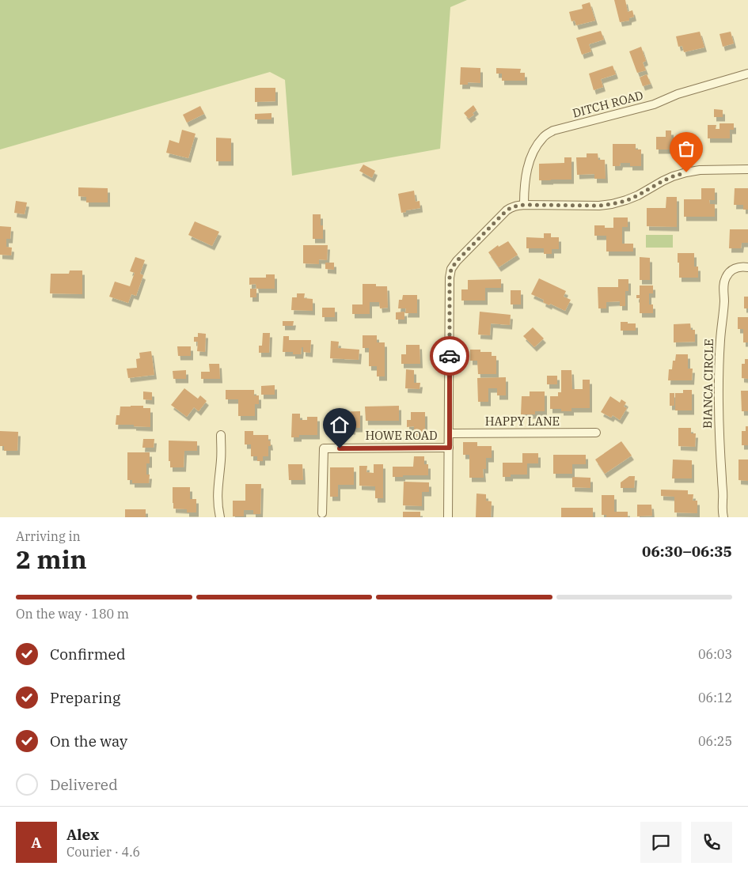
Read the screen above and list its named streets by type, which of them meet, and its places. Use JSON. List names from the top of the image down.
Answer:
{
  "streets": {
    "street": [
      "DITCH ROAD",
      "BIANCA CIRCLE",
      "HAPPY LANE",
      "HOWE ROAD"
    ]
  },
  "page": {
    "heading": ["2 min", "Arriving in", "06:30–06:35"],
    "panel": ["Alex", "Courier · 4.6"],
    "bar": "On the way · 180 m",
    "list": [
      ["Confirmed", "06:03"],
      ["Preparing", "06:12"],
      ["On the way", "06:25"],
      "Delivered"
    ],
    "round": "A"
  }
}
